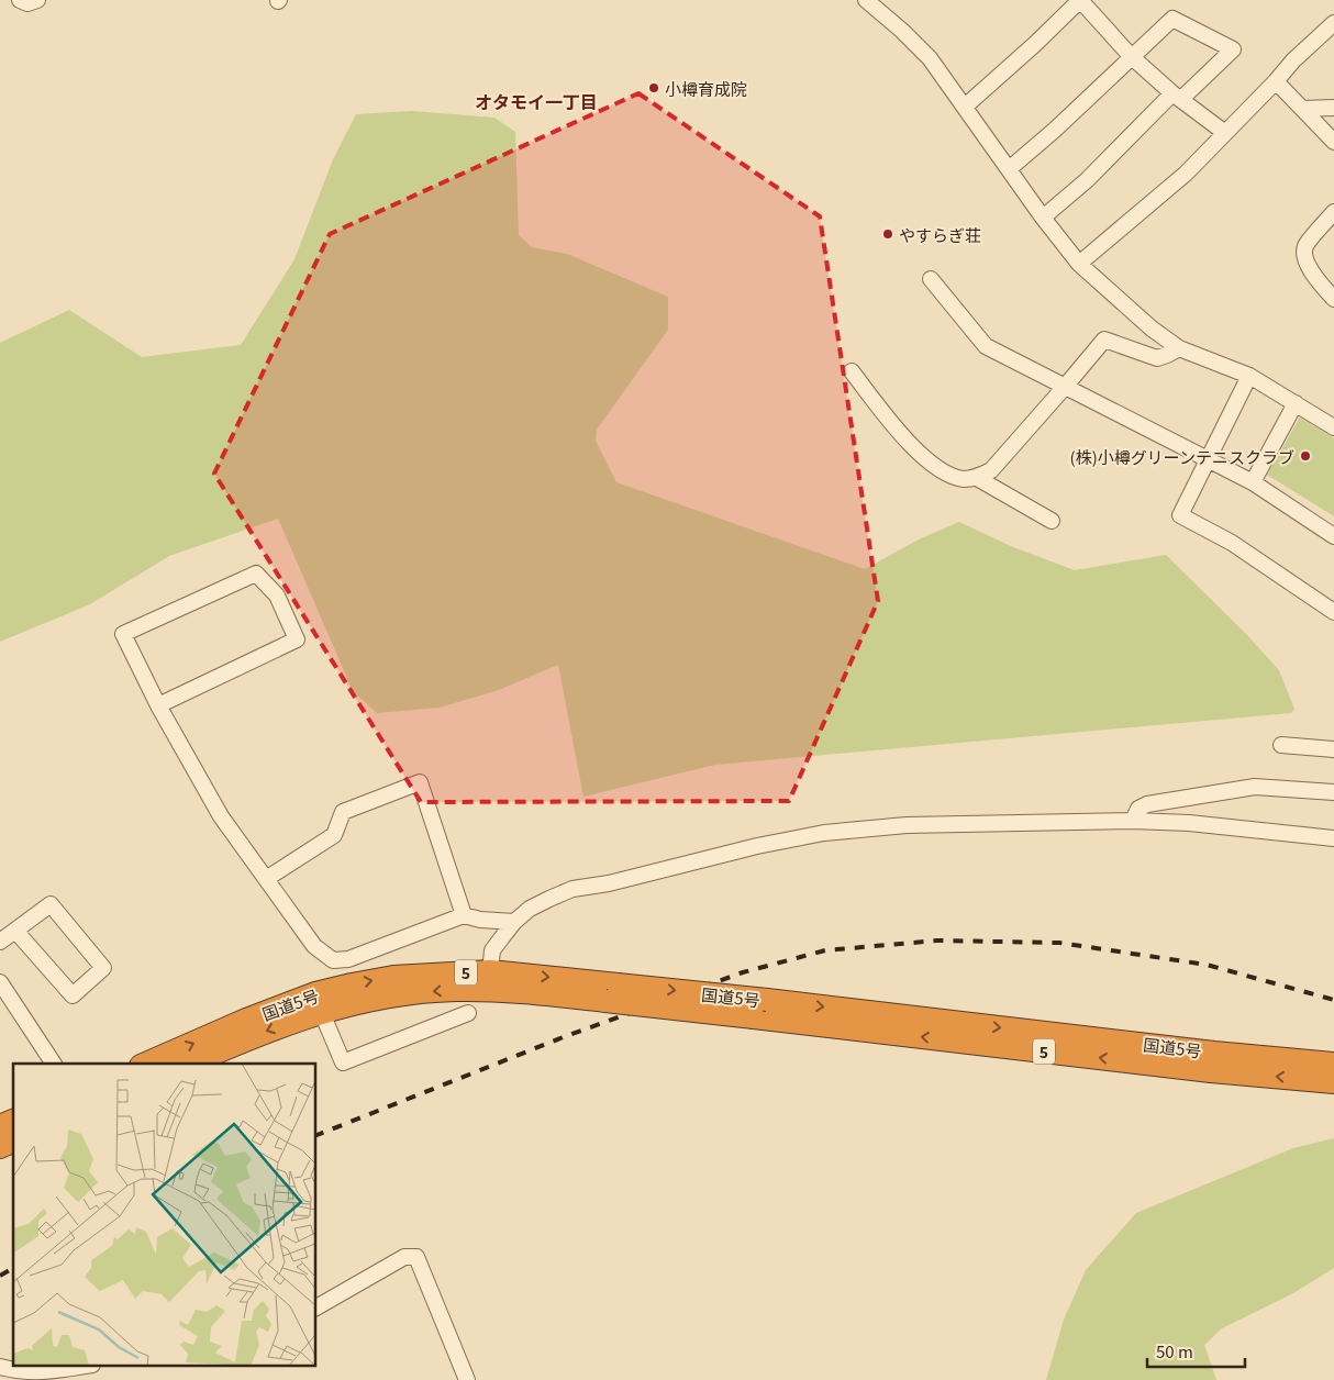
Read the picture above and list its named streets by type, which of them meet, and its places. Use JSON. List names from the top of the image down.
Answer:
{
  "streets": {
    "highway": ["5", "国道5号"]
  },
  "districts": ["オタモイ一丁目"],
  "places": ["小樽育成院", "やすらぎ荘", "(株)小樽グリーンテニスクラブ"],
  "scale_bar": "50 m"
}
